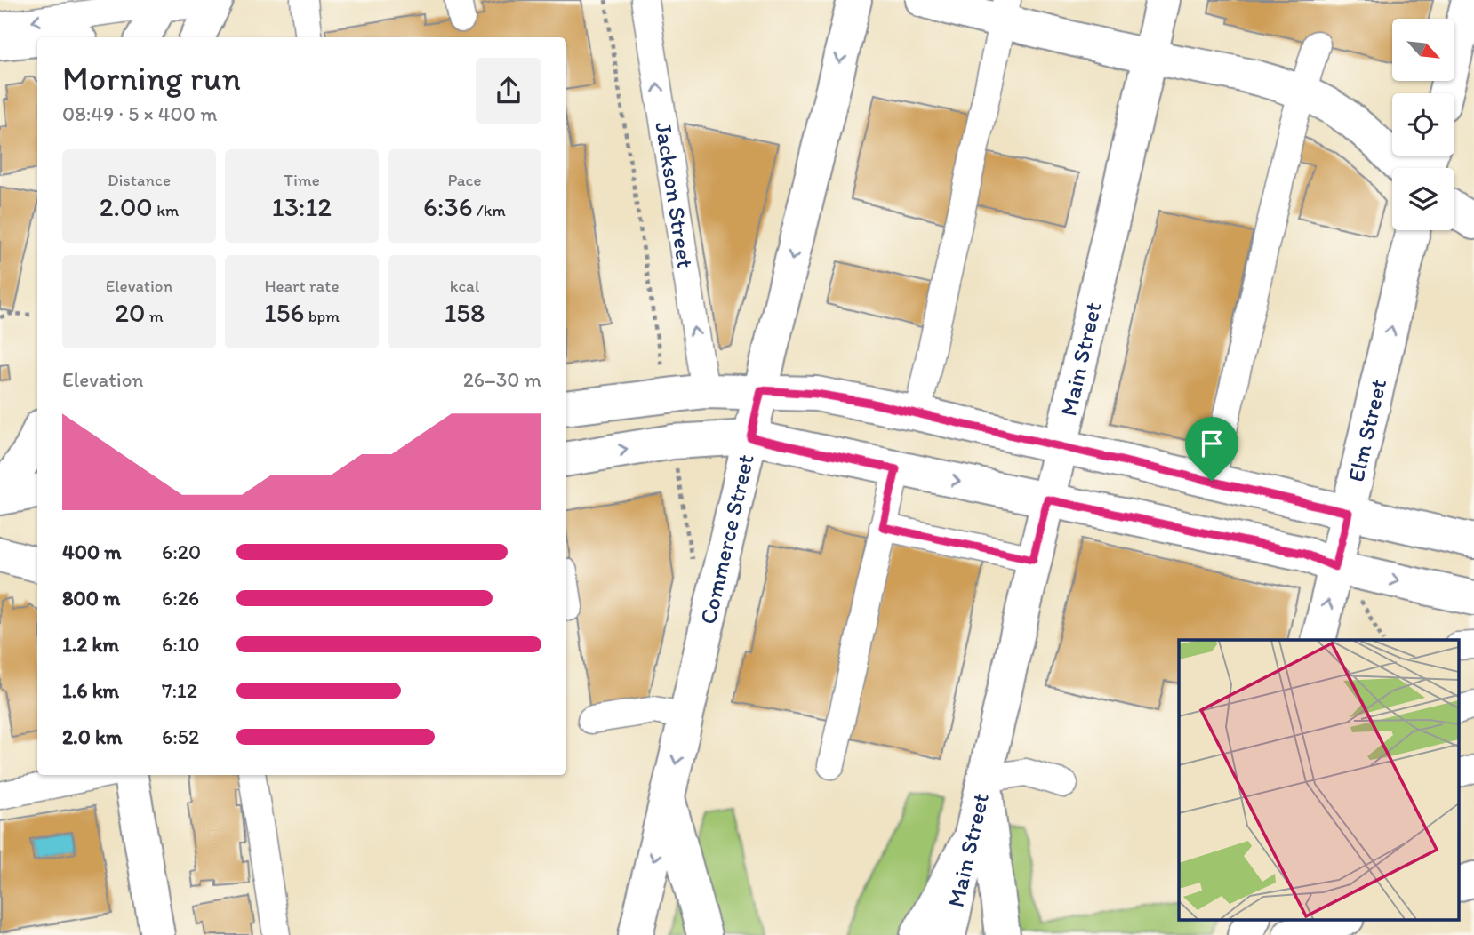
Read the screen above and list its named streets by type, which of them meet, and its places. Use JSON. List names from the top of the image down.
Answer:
{
  "streets": {
    "main road": ["Main Street", "Elm Street", "Commerce Street"],
    "street": ["Jackson Street"]
  },
  "one_way": ["Jackson Street", "Elm Street", "Commerce Street"],
  "north": "bottom right",
  "page": {
    "heading": ["Morning run", "08:49 · 5 × 400 m"],
    "stats": [
      ["Distance", "2.00 km"],
      ["Time", "13:12"],
      ["Pace", "6:36 /km"],
      ["Elevation", "20 m"],
      ["Heart rate", "156 bpm"],
      ["kcal", "158"]
    ],
    "chart": ["Elevation", "26–30 m"],
    "list": [
      {
        "name": "400 m",
        "note": "6:20"
      },
      {
        "name": "800 m",
        "note": "6:26"
      },
      {
        "name": "1.2 km",
        "note": "6:10"
      },
      {
        "name": "1.6 km",
        "note": "7:12"
      },
      {
        "name": "2.0 km",
        "note": "6:52"
      }
    ]
  }
}
